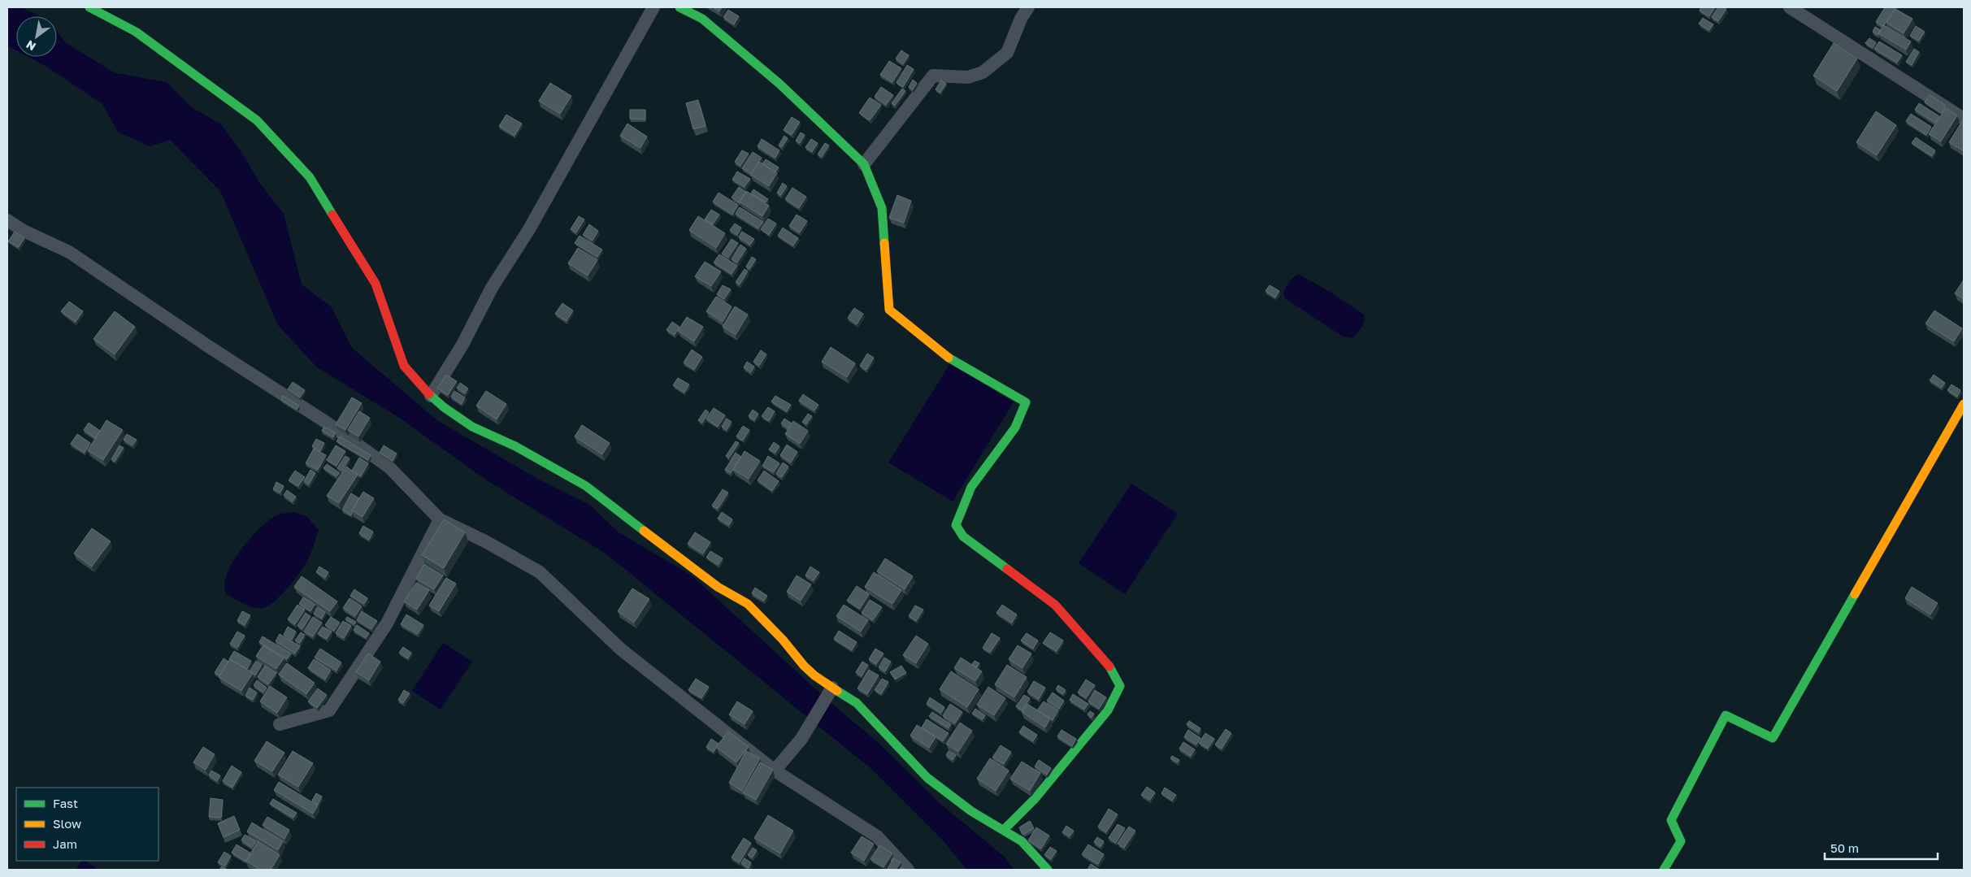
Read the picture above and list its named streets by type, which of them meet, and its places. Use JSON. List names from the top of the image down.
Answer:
{
  "legend": ["Fast", "Slow", "Jam"],
  "scale_bar": "50 m",
  "north": "bottom left"
}
